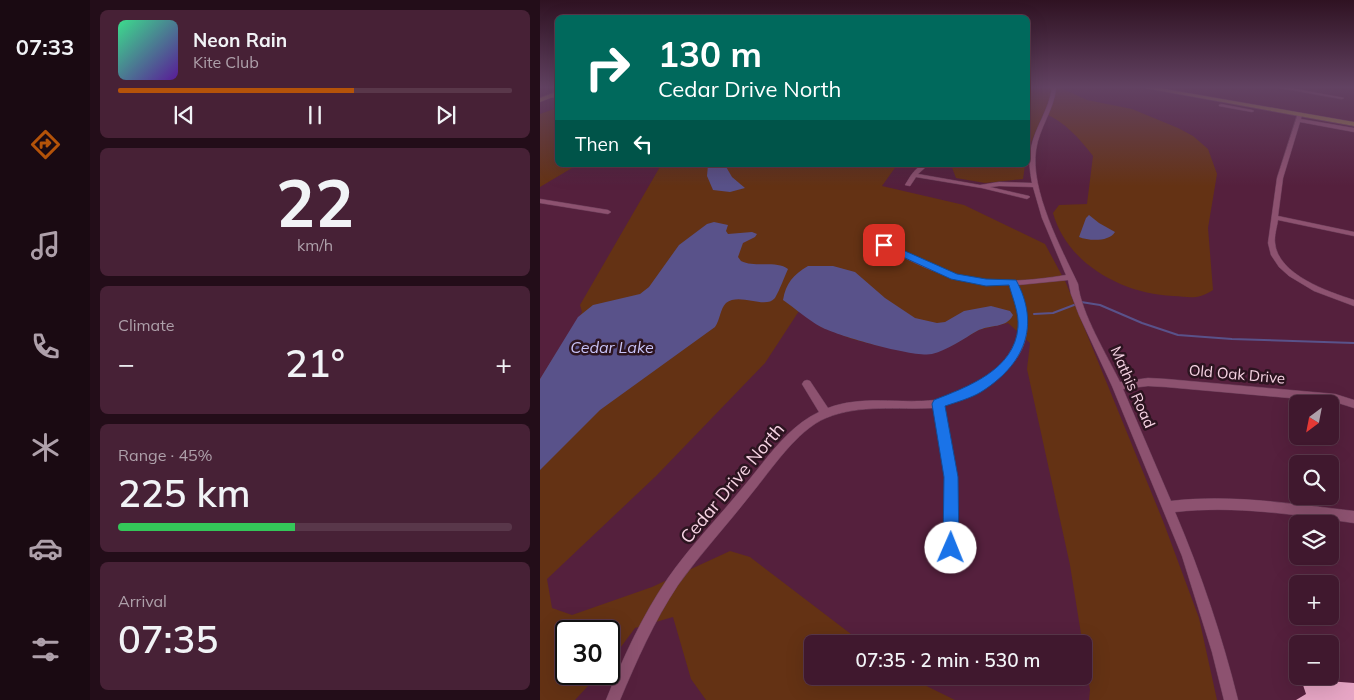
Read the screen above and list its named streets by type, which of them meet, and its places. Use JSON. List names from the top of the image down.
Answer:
{
  "streets": {
    "street": ["Old Oak Drive", "Mathis Road", "Cedar Drive North"]
  },
  "crossings": [
    ["Old Oak Drive", "Mathis Road"]
  ],
  "water": ["Cedar Lake"],
  "north": "bottom left",
  "page": {
    "tabs": "07:33",
    "turn": ["130 m", "Cedar Drive North"],
    "song": ["Neon Rain", "Kite Club"],
    "then": "Then",
    "tile": [
      ["22", "km/h"],
      "Climate",
      ["Range · 45%", "225 km"],
      ["Arrival", "07:35"]
    ],
    "heat": ["−", "21°", "+"],
    "map_buttons": ["+", "−"],
    "limit": "30",
    "trip": "07:35 · 2 min · 530 m"
  }
}
